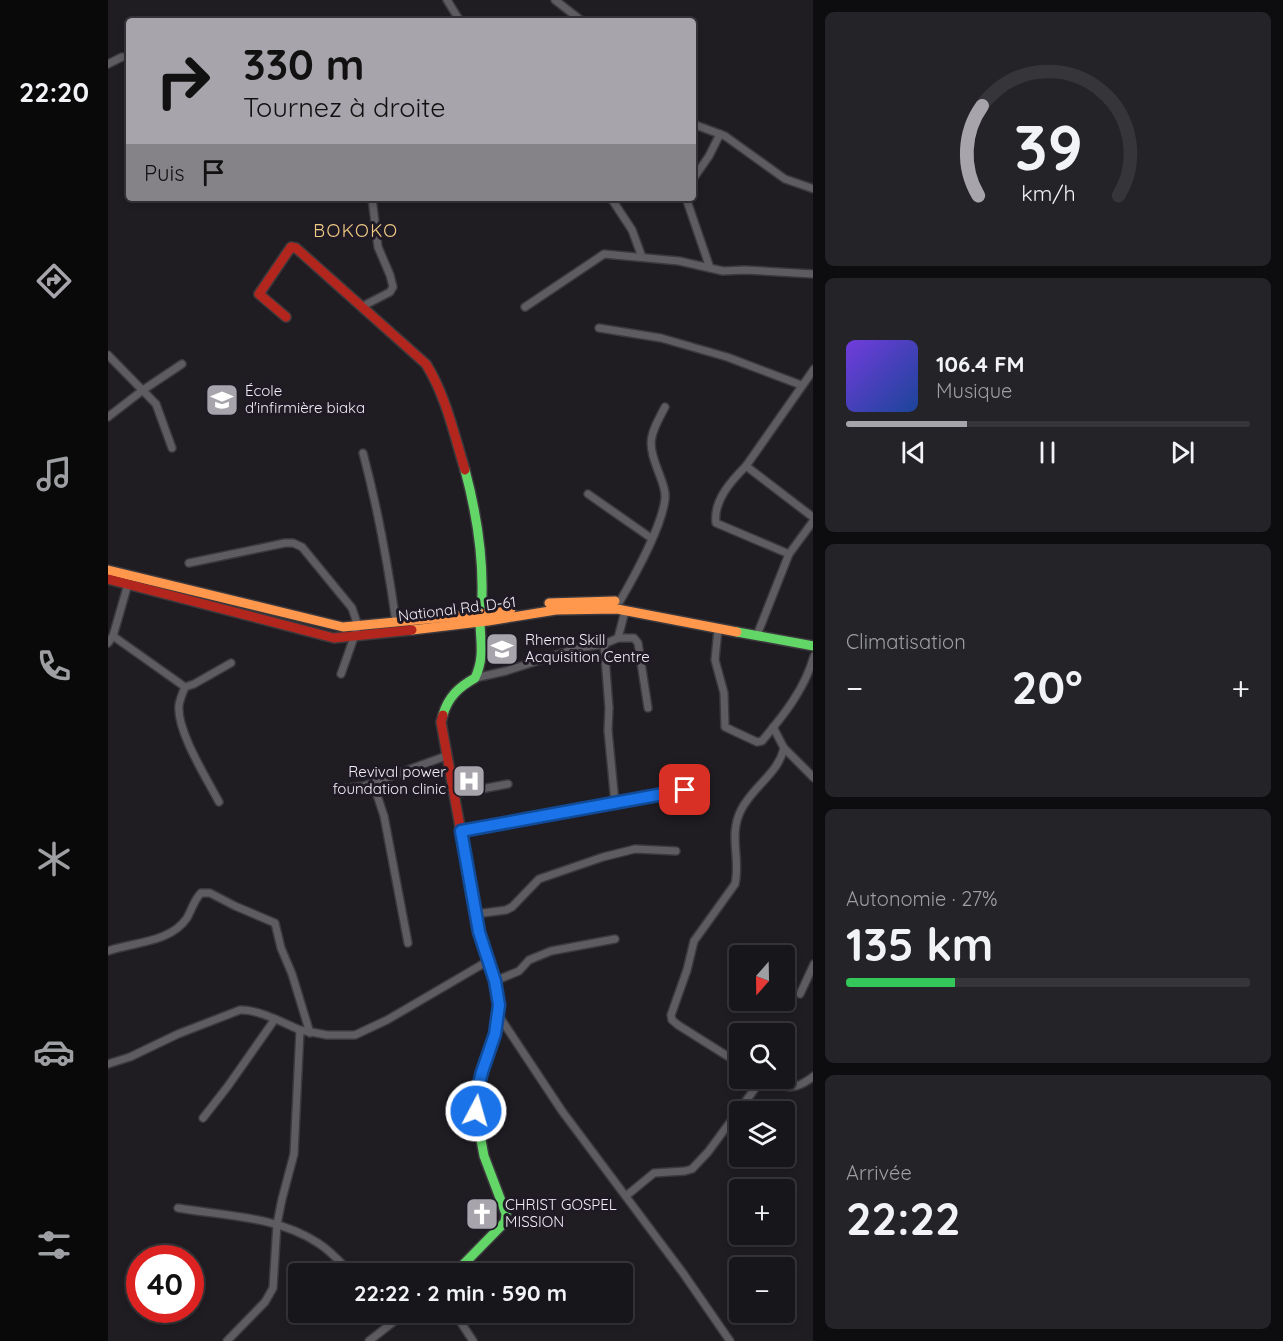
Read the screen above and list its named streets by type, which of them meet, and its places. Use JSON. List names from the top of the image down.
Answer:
{
  "streets": {
    "main road": ["National Rd. D-61"]
  },
  "districts": ["BOKOKO"],
  "places": {
    "school or university": ["École d'infirmière biaka", "Rhema Skill Acquisition Centre"],
    "hospital": ["Revival power foundation clinic"],
    "church": ["CHRIST GOSPEL MISSION"]
  },
  "north": "bottom",
  "page": {
    "tabs": "22:20",
    "turn": ["330 m", "Tournez à droite"],
    "then": "Puis",
    "song": ["106.4 FM", "Musique"],
    "tile": [
      "Climatisation",
      ["Autonomie · 27%", "135 km"],
      ["Arrivée", "22:22"]
    ],
    "heat": ["−", "20°", "+"],
    "map_buttons": ["+", "−"],
    "limit": "40",
    "trip": "22:22 · 2 min · 590 m",
    "gauge": ["39", "km/h"]
  }
}
